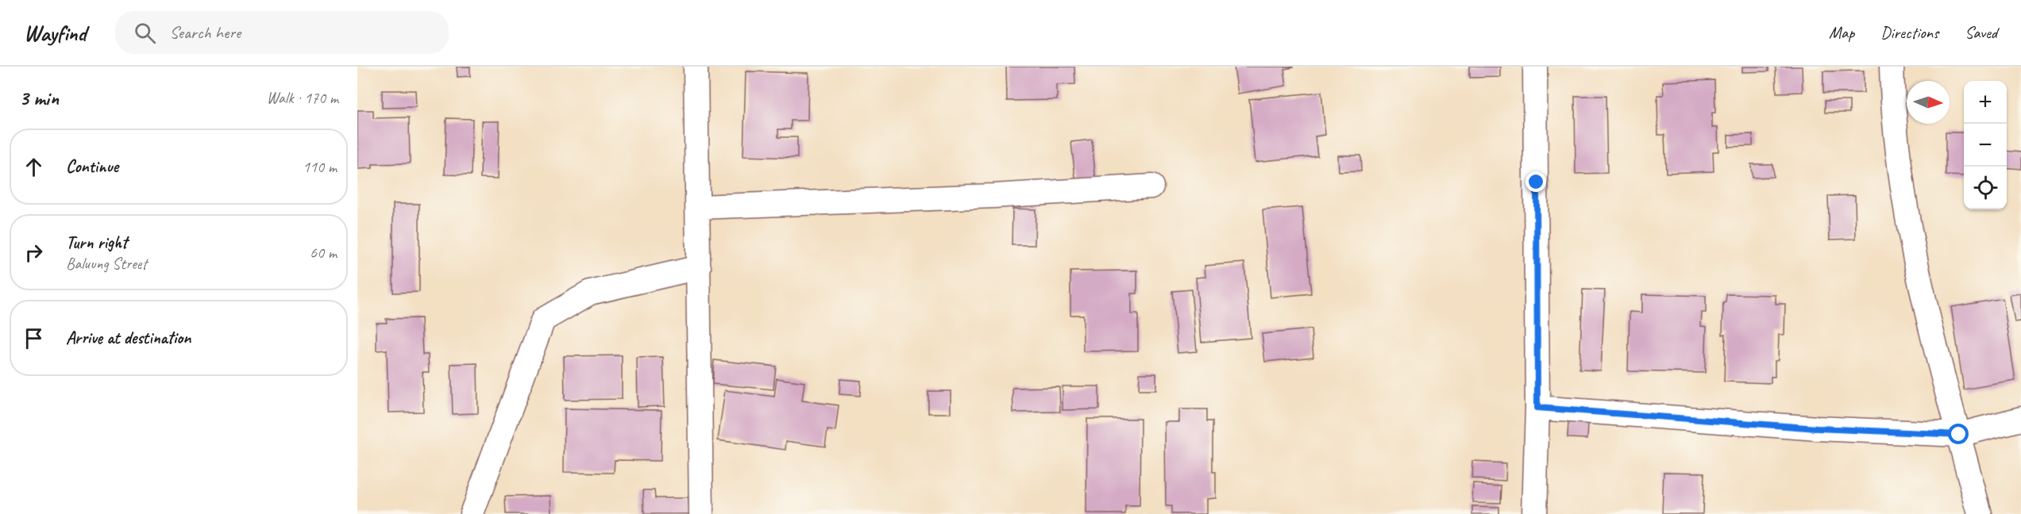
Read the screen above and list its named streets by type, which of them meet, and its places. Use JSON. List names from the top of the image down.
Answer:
{
  "north": "right",
  "page": {
    "header": "Wayfind",
    "search": "Search here",
    "nav": ["Map", "Directions", "Saved"],
    "heading": ["3 min", "Walk · 170 m"],
    "map_buttons": ["+", "−"],
    "list": [
      ["Continue", "110 m"],
      ["Turn right", "Baluung Street", "60 m"],
      "Arrive at destination"
    ]
  }
}
